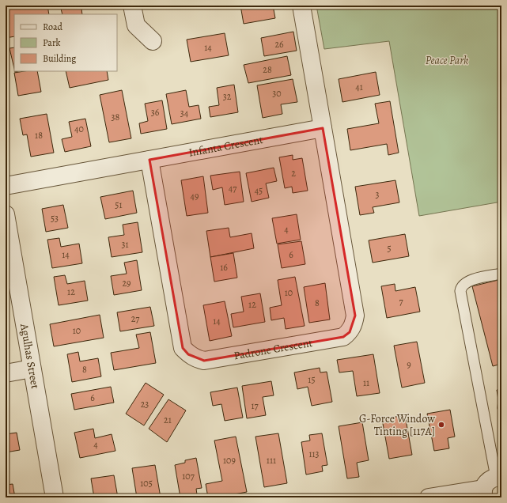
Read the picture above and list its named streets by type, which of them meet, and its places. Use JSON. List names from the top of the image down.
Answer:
{
  "streets": {
    "street": ["Infanta Crescent", "Padrone Crescent", "Agulhas Street"]
  },
  "crossings": [
    ["Infanta Crescent", "Padrone Crescent"]
  ],
  "parks": ["Peace Park"],
  "places": ["G-Force Window Tinting [117A]"],
  "house_numbers": [
    "26",
    "14",
    "28",
    "41",
    "30",
    "32",
    "36",
    "34",
    "38",
    "40",
    "18",
    "2",
    "47",
    "45",
    "3",
    "49",
    "51",
    "53",
    "4",
    "31",
    "5",
    "14",
    "6",
    "16",
    "29",
    "12",
    "10",
    "7",
    "8",
    "12",
    "27",
    "14",
    "10",
    "9",
    "8",
    "15",
    "11",
    "6",
    "23",
    "17",
    "21",
    "4",
    "113",
    "109",
    "111",
    "107",
    "105"
  ],
  "legend": ["Road", "Park", "Building"]
}
